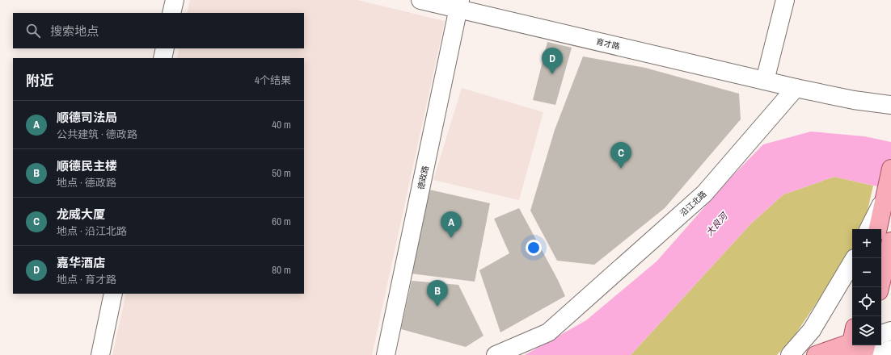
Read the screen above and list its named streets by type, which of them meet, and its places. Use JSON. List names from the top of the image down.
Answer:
{
  "streets": {
    "street": ["育才路", "德政路", "沿江北路"]
  },
  "crossings": [
    ["育才路", "德政路"],
    ["育才路", "沿江北路"]
  ],
  "water": ["大良河"],
  "page": {
    "search": "搜索地点",
    "pins": [
      "D",
      "C",
      "A",
      "B"
    ],
    "heading": ["附近", "4个结果"],
    "list": [
      {
        "mark": "A",
        "name": "顺德司法局",
        "note": "公共建筑 · 德政路",
        "value": "40 m"
      },
      {
        "mark": "B",
        "name": "顺德民主楼",
        "note": "地点 · 德政路",
        "value": "50 m"
      },
      {
        "mark": "C",
        "name": "龙威大厦",
        "note": "地点 · 沿江北路",
        "value": "60 m"
      },
      {
        "mark": "D",
        "name": "嘉华酒店",
        "note": "地点 · 育才路",
        "value": "80 m"
      }
    ],
    "map_buttons": ["+", "−"]
  }
}
